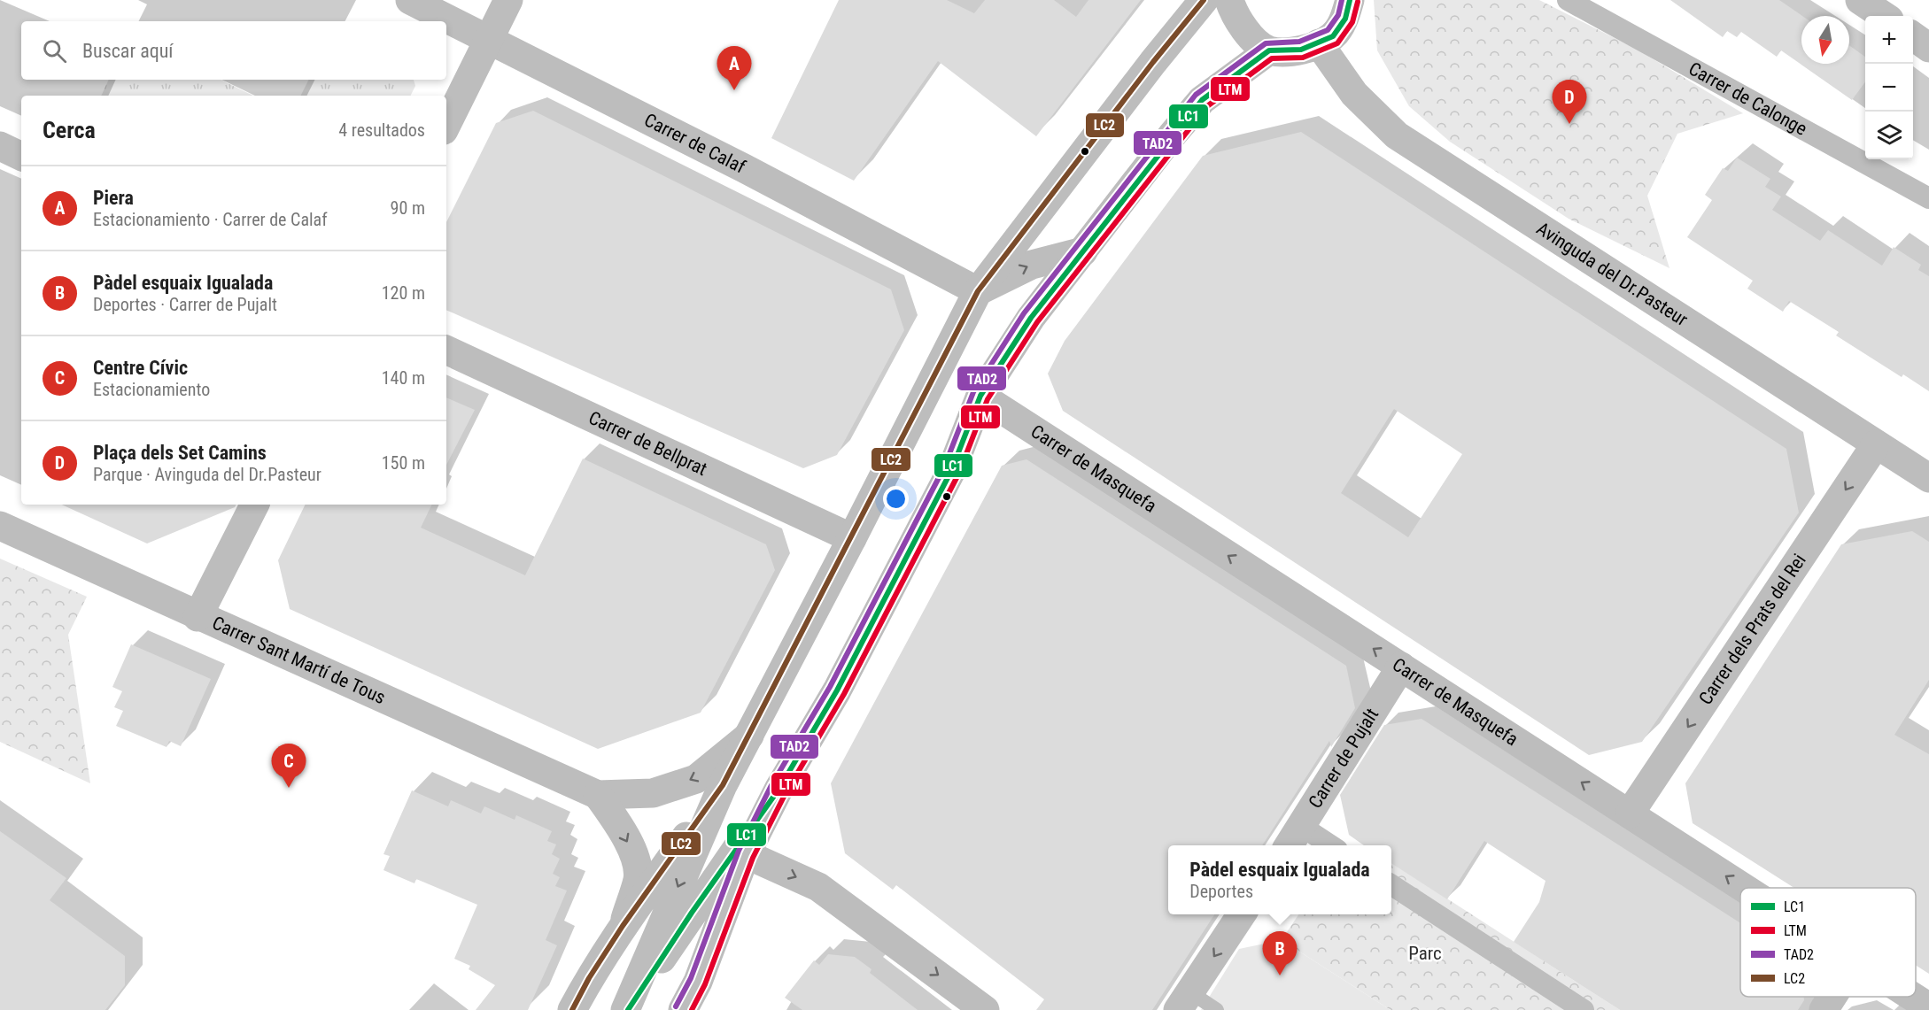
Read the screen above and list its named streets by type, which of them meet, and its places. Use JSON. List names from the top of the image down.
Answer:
{
  "streets": {
    "street": [
      "Carrer de Calonge",
      "Carrer de Calaf",
      "Avinguda del Dr.Pasteur",
      "Carrer de Bellprat",
      "Carrer de Masquefa",
      "Carrer dels Prats del Rei",
      "Carrer Sant Martí de Tous",
      "Carrer de Pujalt"
    ]
  },
  "crossings": [
    ["Avinguda del Dr.Pasteur", "Carrer dels Prats del Rei"],
    ["Carrer de Masquefa", "Carrer dels Prats del Rei"],
    ["Carrer de Masquefa", "Carrer de Pujalt"]
  ],
  "one_way": ["Carrer de Masquefa", "Carrer dels Prats del Rei"],
  "parks": ["Parc"],
  "lines": [
    "transit line LC1",
    "transit line TAD2",
    "transit line LC2",
    "transit line LTM"
  ],
  "legend": [
    "LC1",
    "LTM",
    "TAD2",
    "LC2"
  ],
  "north": "bottom",
  "page": {
    "map_buttons": ["+", "−"],
    "search": "Buscar aquí",
    "pins": [
      "A",
      "D",
      "C",
      "B"
    ],
    "heading": ["Cerca", "4 resultados"],
    "list": [
      {
        "mark": "A",
        "name": "Piera",
        "note": "Estacionamiento · Carrer de Calaf",
        "value": "90 m"
      },
      {
        "mark": "B",
        "name": "Pàdel esquaix Igualada",
        "note": "Deportes · Carrer de Pujalt",
        "value": "120 m"
      },
      {
        "mark": "C",
        "name": "Centre Cívic",
        "note": "Estacionamiento",
        "value": "140 m"
      },
      {
        "mark": "D",
        "name": "Plaça dels Set Camins",
        "note": "Parque · Avinguda del Dr.Pasteur",
        "value": "150 m"
      }
    ],
    "popup": ["Pàdel esquaix Igualada", "Deportes"]
  }
}
